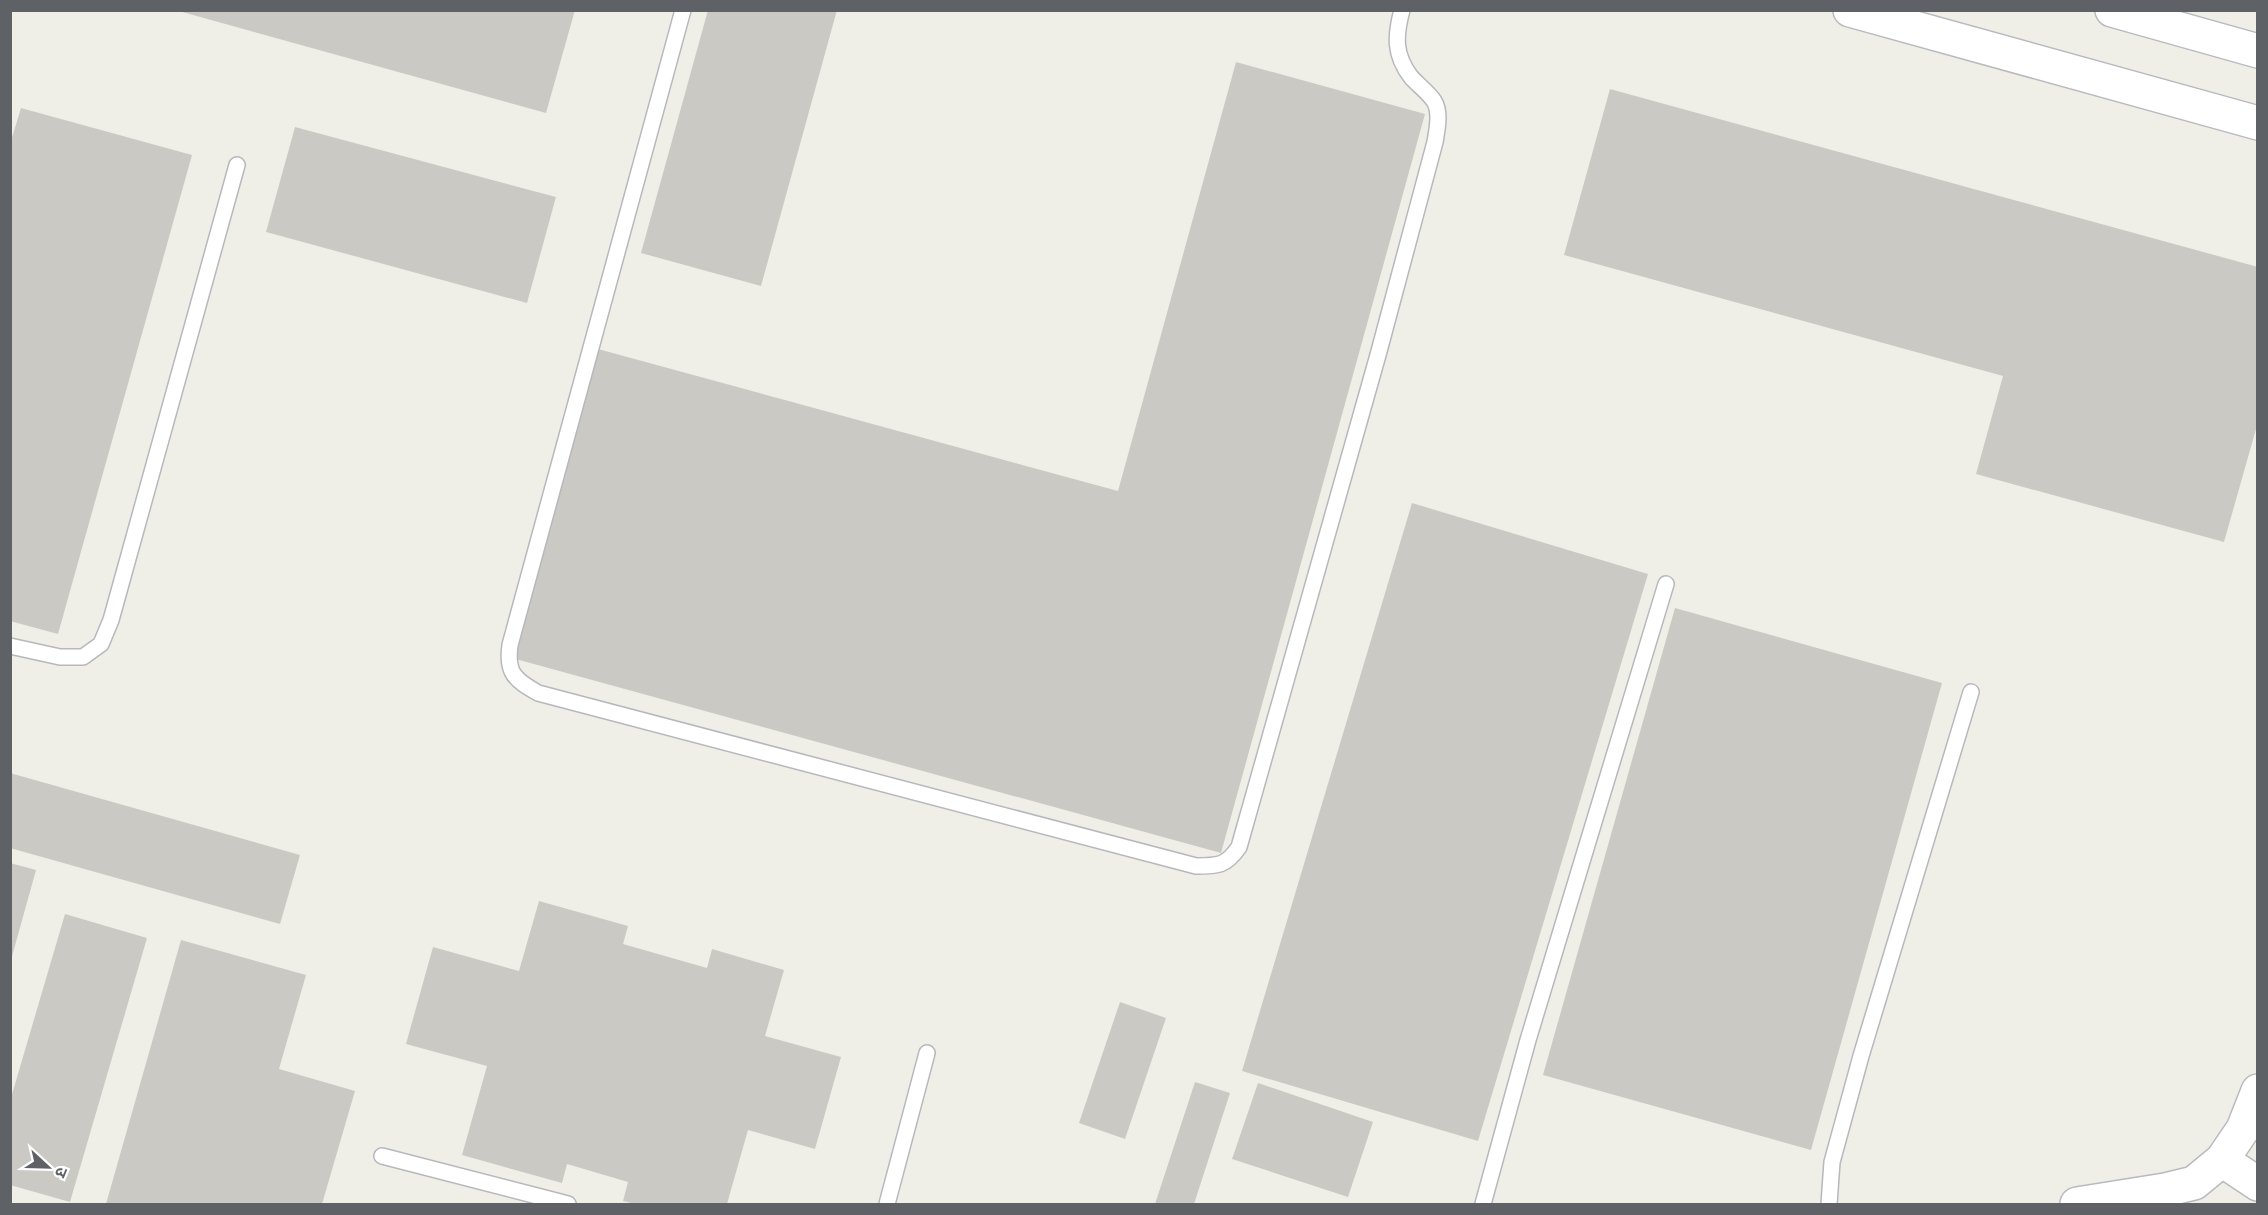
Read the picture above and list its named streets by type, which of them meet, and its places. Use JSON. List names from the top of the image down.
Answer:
{
  "north": "right"
}
